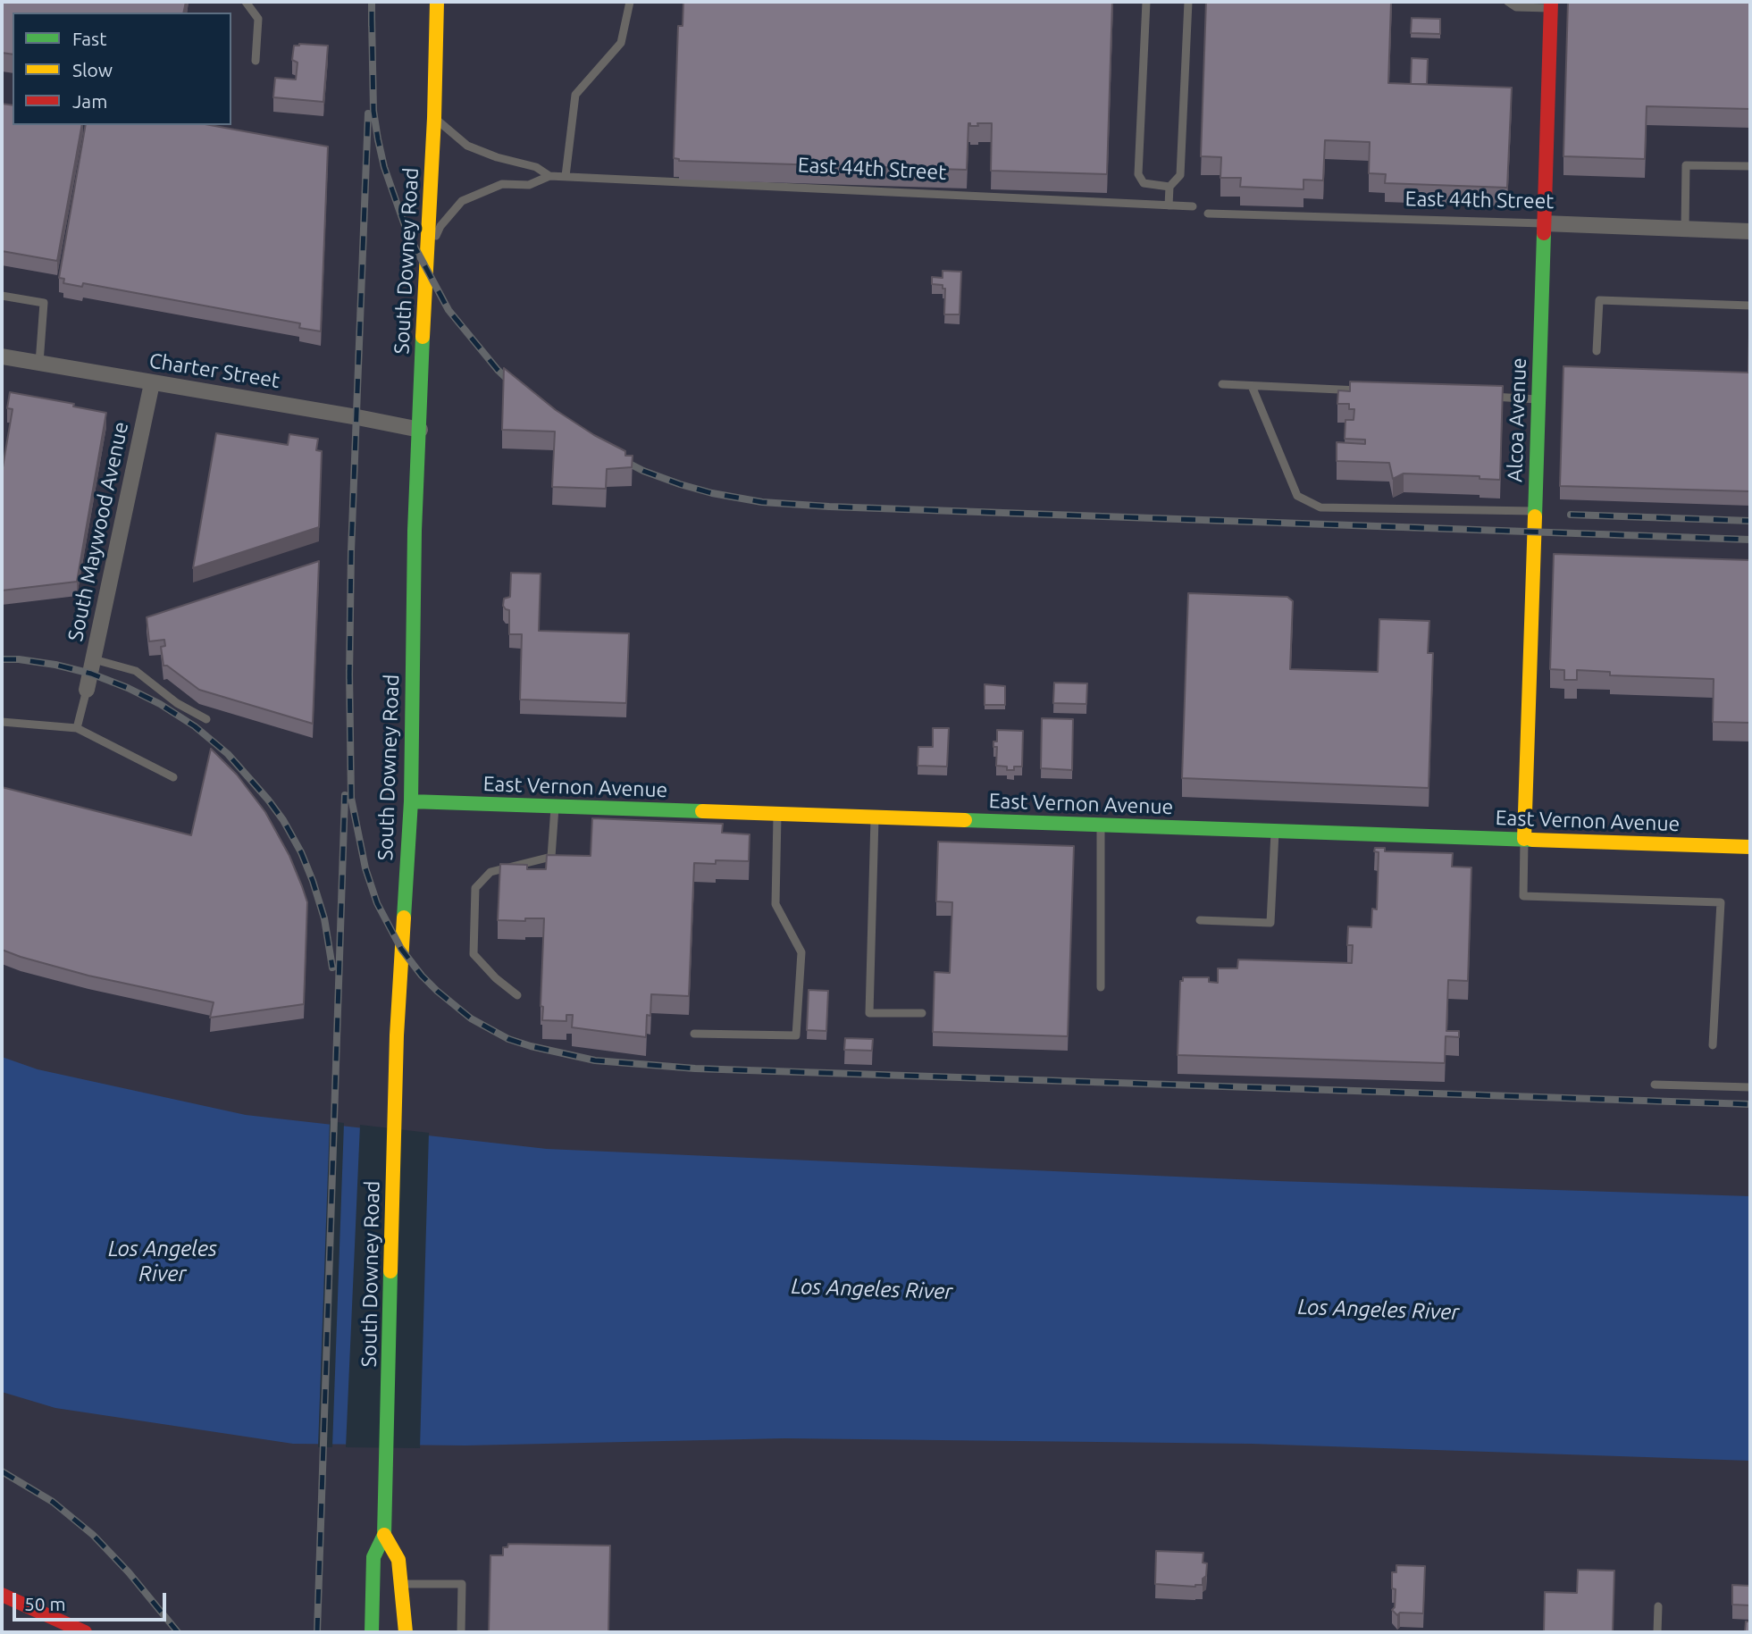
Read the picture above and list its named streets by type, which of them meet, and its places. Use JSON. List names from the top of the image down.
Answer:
{
  "streets": {
    "street": [
      "East 44th Street",
      "South Downey Road",
      "Charter Street",
      "Alcoa Avenue",
      "South Maywood Avenue",
      "East Vernon Avenue"
    ]
  },
  "crossings": [
    ["East 44th Street", "South Downey Road"],
    ["East 44th Street", "Alcoa Avenue"],
    ["South Downey Road", "Charter Street"],
    ["South Downey Road", "East Vernon Avenue"],
    ["Charter Street", "South Maywood Avenue"],
    ["Alcoa Avenue", "East Vernon Avenue"]
  ],
  "water": ["Los Angeles River"],
  "legend": ["Fast", "Slow", "Jam"],
  "scale_bar": "50 m"
}
